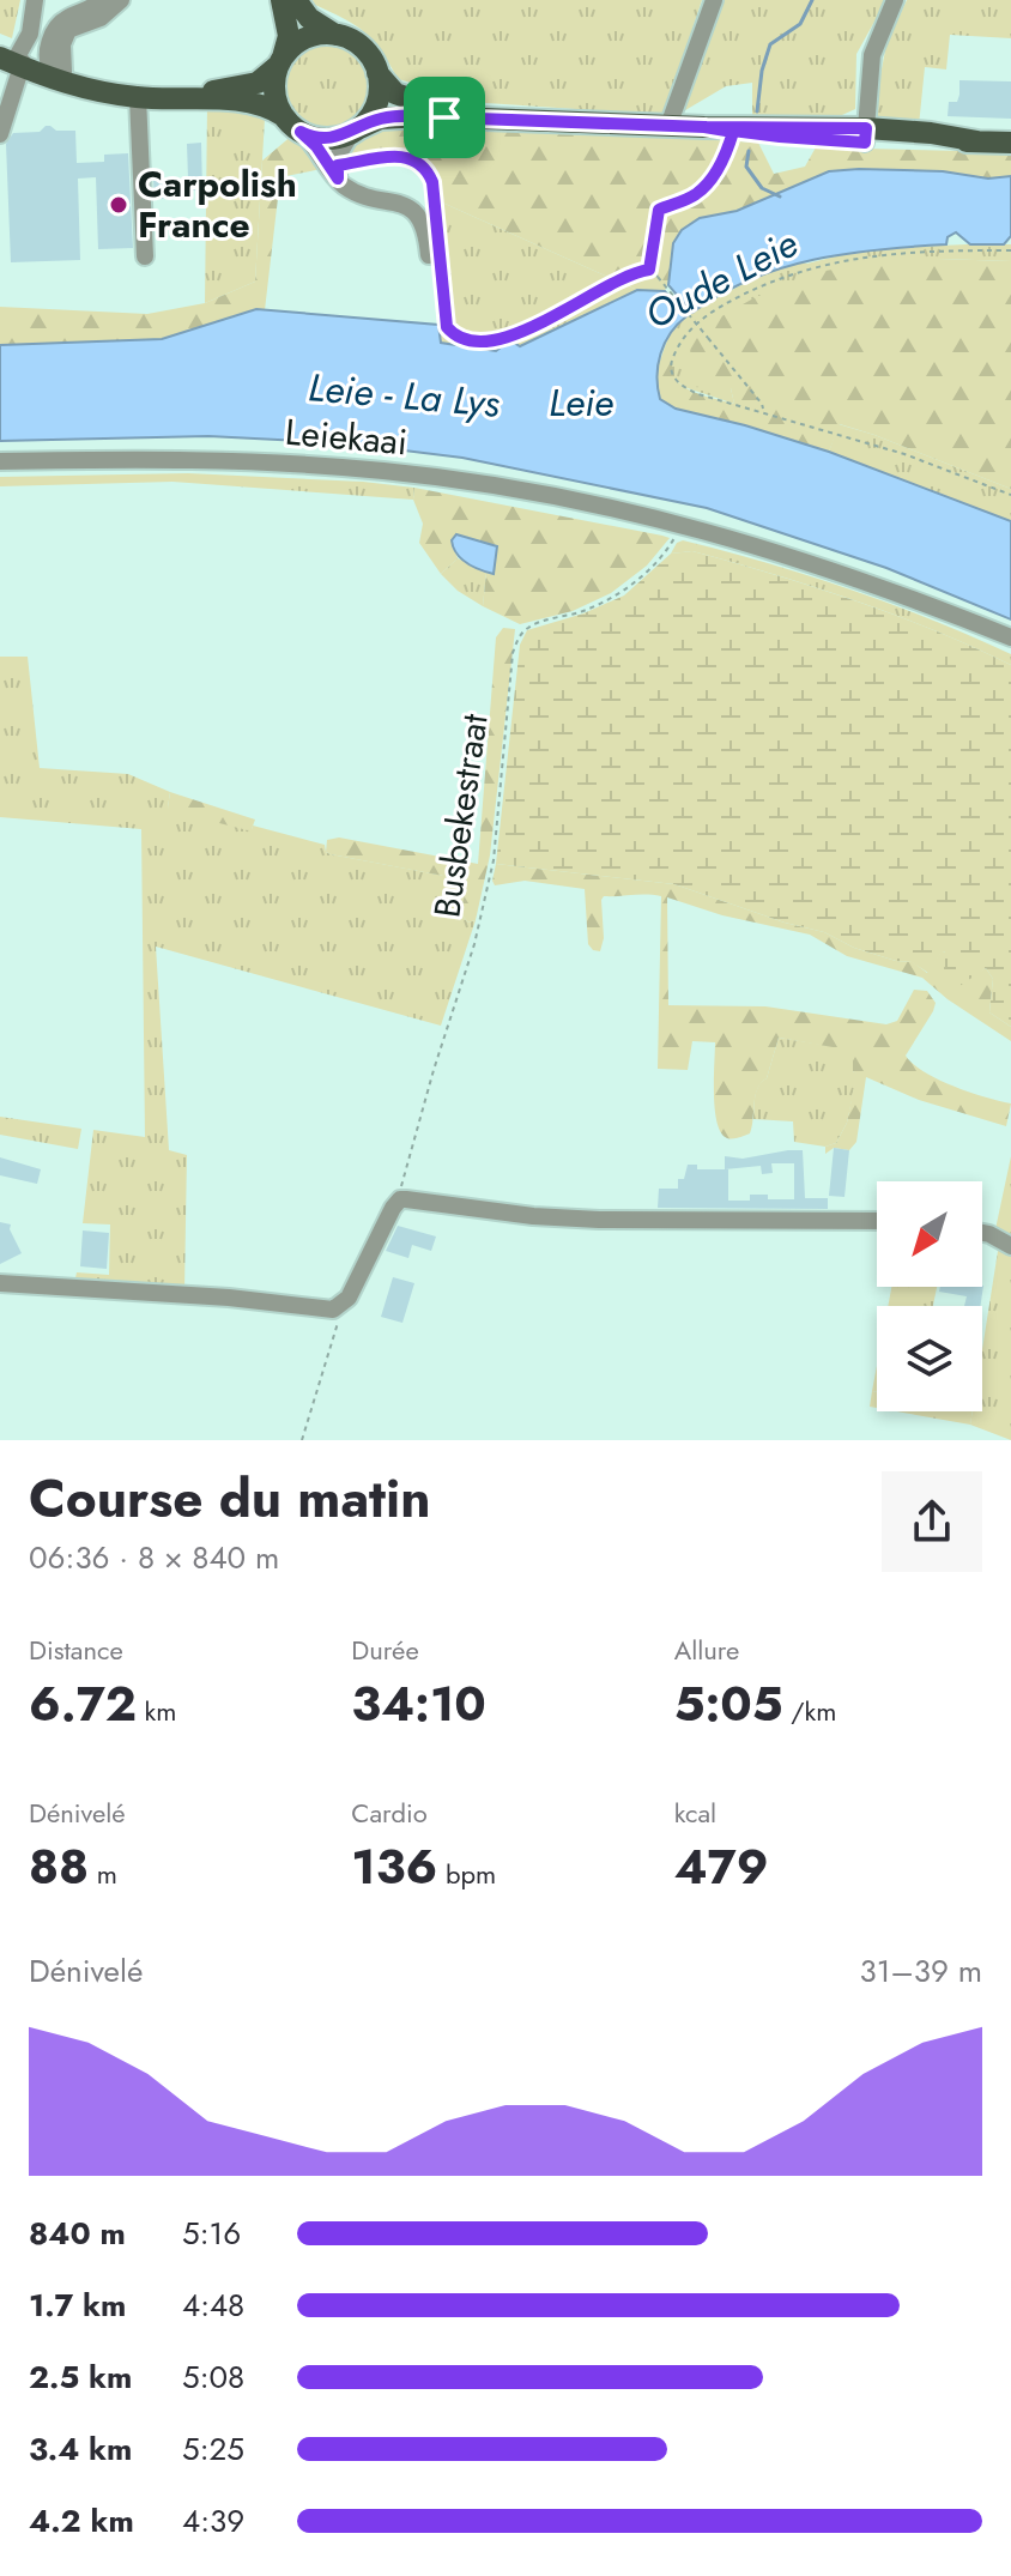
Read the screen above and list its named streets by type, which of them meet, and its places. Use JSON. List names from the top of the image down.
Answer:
{
  "streets": {
    "street": ["Leiekaai"],
    "path": ["Busbekestraat"]
  },
  "crossings": [
    ["Leiekaai", "Busbekestraat"]
  ],
  "water": ["Oude Leie", "Leie - La Lys", "Leie"],
  "places": ["Carpolish France"],
  "north": "bottom left",
  "page": {
    "heading": ["Course du matin", "06:36 · 8 × 840 m"],
    "stats": [
      ["Distance", "6.72 km"],
      ["Durée", "34:10"],
      ["Allure", "5:05 /km"],
      ["Dénivelé", "88 m"],
      ["Cardio", "136 bpm"],
      ["kcal", "479"]
    ],
    "chart": ["Dénivelé", "31–39 m"],
    "list": [
      {
        "name": "840 m",
        "note": "5:16"
      },
      {
        "name": "1.7 km",
        "note": "4:48"
      },
      {
        "name": "2.5 km",
        "note": "5:08"
      },
      {
        "name": "3.4 km",
        "note": "5:25"
      },
      {
        "name": "4.2 km",
        "note": "4:39"
      }
    ]
  }
}
